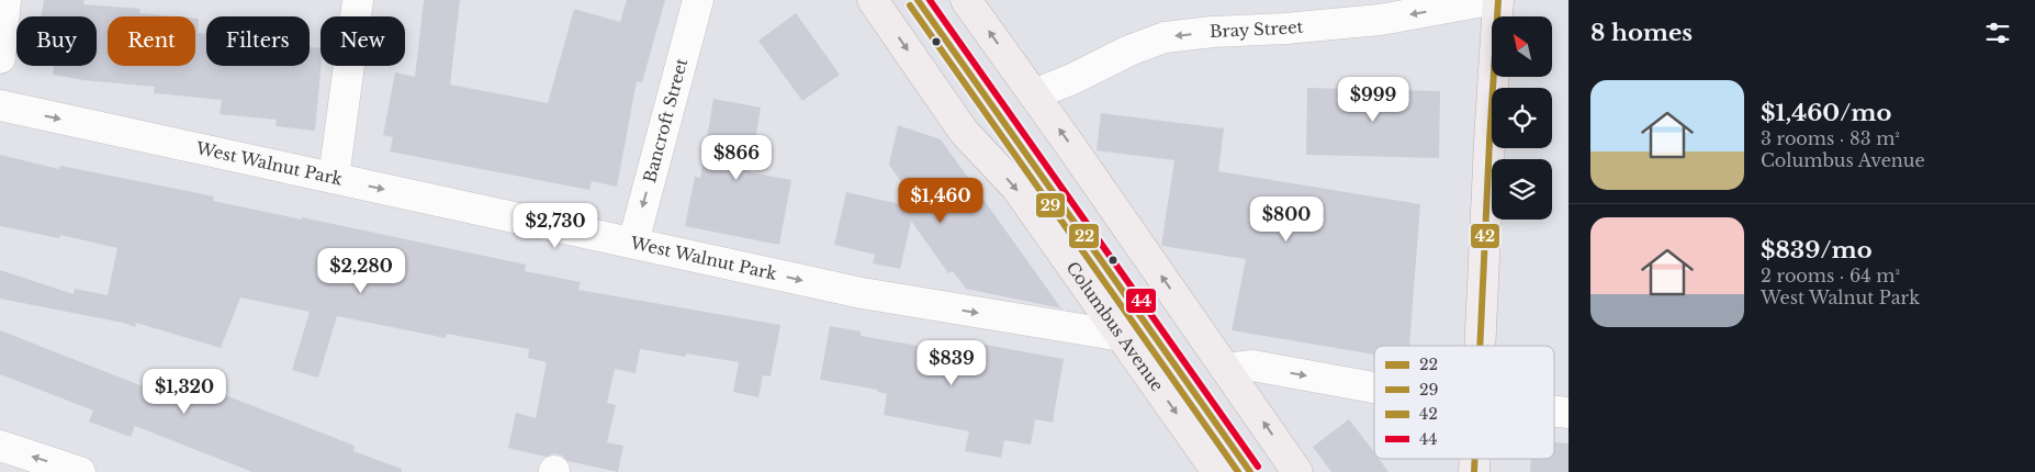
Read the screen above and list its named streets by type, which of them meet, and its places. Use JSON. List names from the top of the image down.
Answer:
{
  "streets": {
    "main road": ["Columbus Avenue"],
    "street": ["Bray Street", "Bancroft Street", "West Walnut Park"]
  },
  "crossings": [
    ["Bancroft Street", "West Walnut Park"],
    ["West Walnut Park", "Columbus Avenue"]
  ],
  "one_way": ["Bray Street", "Bancroft Street", "West Walnut Park"],
  "lines": [
    "transit line 22",
    "transit line 42",
    "transit line 44",
    "transit line 29"
  ],
  "legend": [
    "22",
    "29",
    "42",
    "44"
  ],
  "north": "top left",
  "page": {
    "heading": "8 homes",
    "chip": [
      "Buy",
      "Rent",
      "Filters",
      "New"
    ],
    "list": [
      {
        "name": "$1,460/mo",
        "note": "3 rooms · 83 m² · Columbus Avenue"
      },
      {
        "name": "$839/mo",
        "note": "2 rooms · 64 m² · West Walnut Park"
      }
    ],
    "price": [
      "$999",
      "$866",
      "$1,460",
      "$800",
      "$2,730",
      "$2,280",
      "$839",
      "$1,320"
    ]
  }
}
